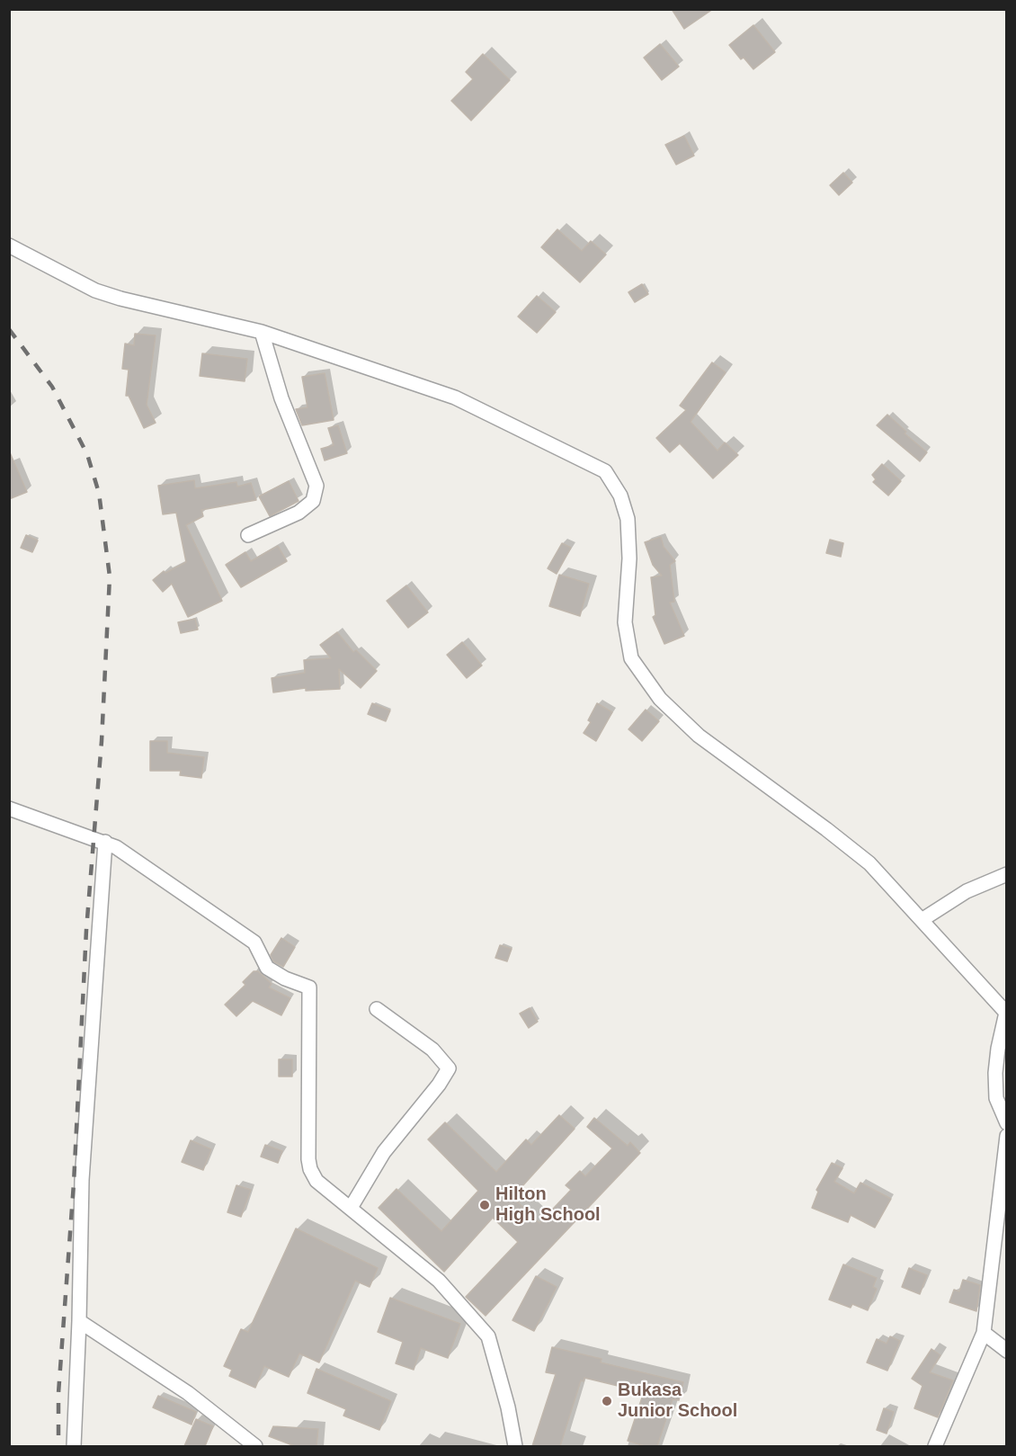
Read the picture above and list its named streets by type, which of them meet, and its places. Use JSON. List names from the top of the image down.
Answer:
{
  "places": ["Hilton High School", "Bukasa Junior School"]
}
